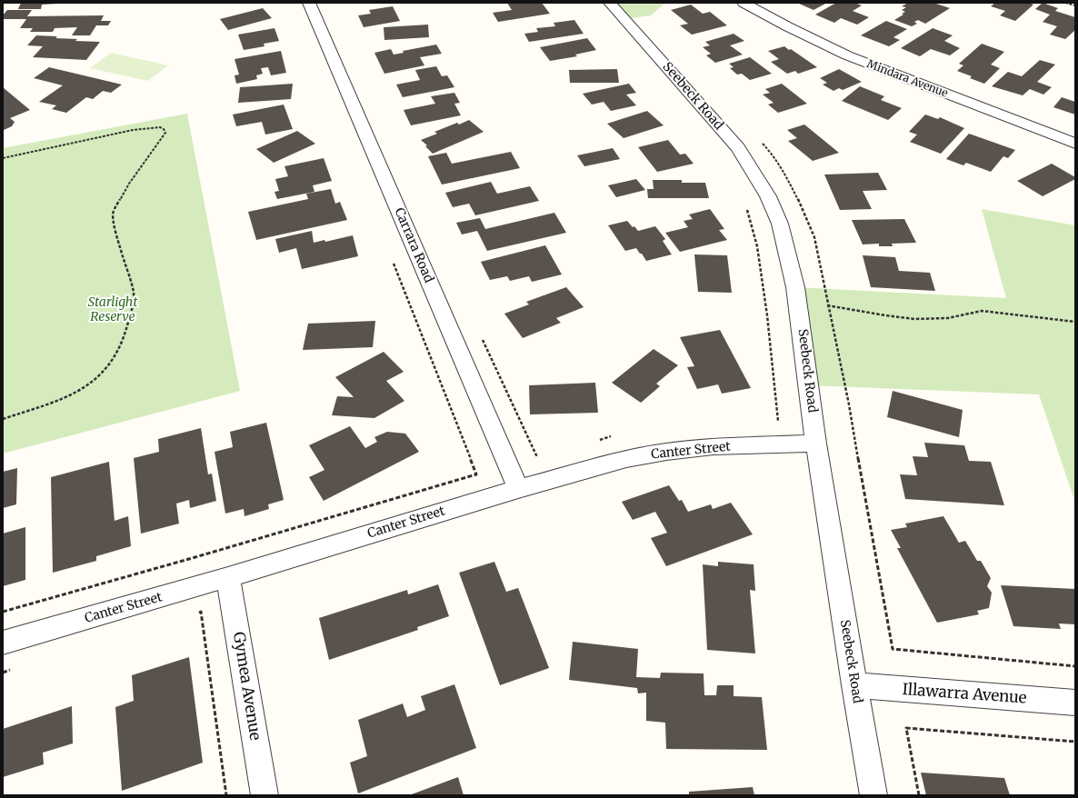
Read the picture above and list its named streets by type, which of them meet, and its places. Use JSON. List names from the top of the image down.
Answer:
{
  "streets": {
    "street": [
      "Mindara Avenue",
      "Seebeck Road",
      "Carrara Road",
      "Canter Street",
      "Gymea Avenue",
      "Illawarra Avenue"
    ]
  },
  "crossings": [
    ["Seebeck Road", "Canter Street"],
    ["Seebeck Road", "Illawarra Avenue"],
    ["Carrara Road", "Canter Street"],
    ["Canter Street", "Gymea Avenue"]
  ],
  "parks": ["Starlight Reserve"]
}
